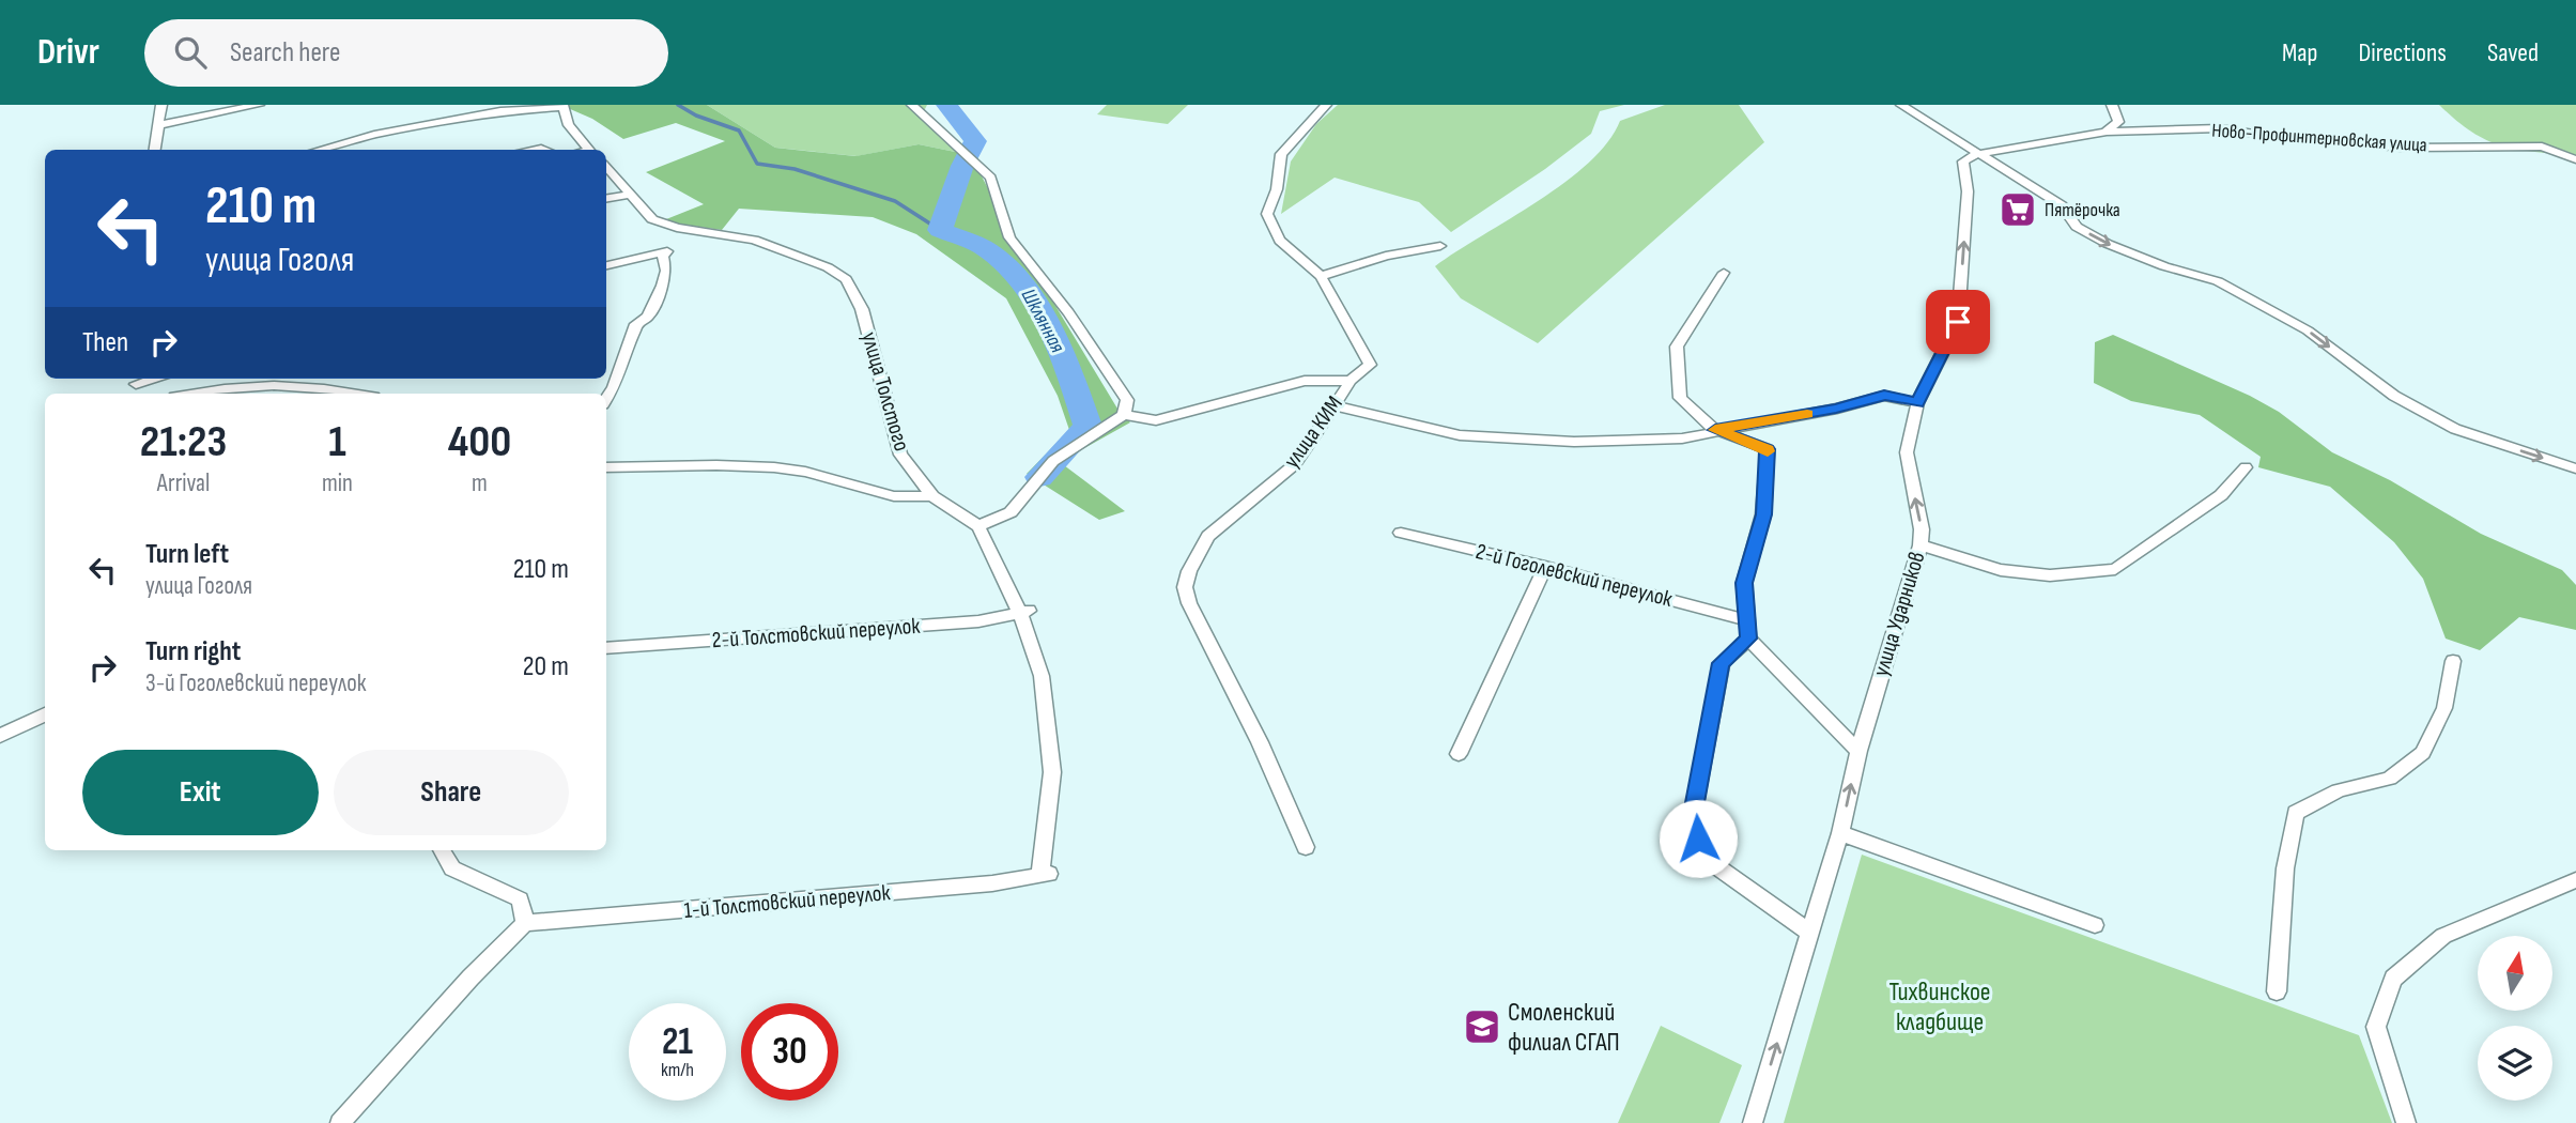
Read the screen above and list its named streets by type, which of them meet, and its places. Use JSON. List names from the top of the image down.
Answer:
{
  "streets": {
    "street": [
      "Ново-Профинтерновская улица",
      "улица Толстого",
      "улица КИМ",
      "2-й Гоголевский переулок",
      "улица Ударников",
      "2-й Толстовский переулок",
      "1-й Толстовский переулок"
    ]
  },
  "crossings": [
    ["Ново-Профинтерновская улица", "улица Ударников"],
    ["2-й Толстовский переулок", "1-й Толстовский переулок"]
  ],
  "one_way": ["улица Ударников"],
  "water": ["Шклянная"],
  "parks": ["Тихвинское кладбище"],
  "places": {
    "supermarket": ["Пятёрочка"],
    "school or university": ["Смоленский филиал СГАП"]
  },
  "north": "top",
  "page": {
    "header": "Drivr",
    "search": "Search here",
    "nav": ["Map", "Directions", "Saved"],
    "turn": ["210 m", "улица Гоголя"],
    "then": "Then",
    "eta": [
      "21:23",
      "Arrival",
      "1",
      "min",
      "400",
      "m"
    ],
    "list": [
      {
        "name": "Turn left",
        "note": "улица Гоголя",
        "value": "210 m"
      },
      {
        "name": "Turn right",
        "note": "3-й Гоголевский переулок",
        "value": "20 m"
      }
    ],
    "buttons": ["Exit", "Share"],
    "speed": "21 km/h",
    "limit": "30"
  }
}
